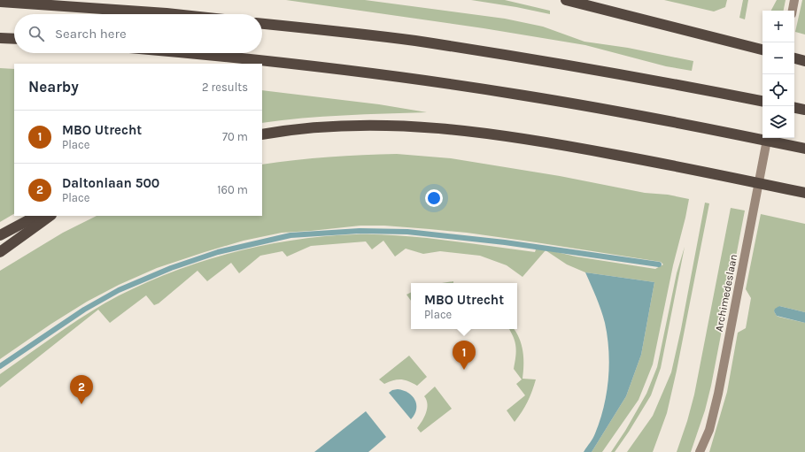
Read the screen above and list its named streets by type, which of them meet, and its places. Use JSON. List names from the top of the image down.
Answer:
{
  "streets": {
    "main road": ["Archimedeslaan"]
  },
  "page": {
    "map_buttons": ["+", "−"],
    "search": "Search here",
    "heading": ["Nearby", "2 results"],
    "list": [
      {
        "mark": "1",
        "name": "MBO Utrecht",
        "note": "Place",
        "value": "70 m"
      },
      {
        "mark": "2",
        "name": "Daltonlaan 500",
        "note": "Place",
        "value": "160 m"
      }
    ],
    "popup": ["MBO Utrecht", "Place"],
    "pins": ["1", "2"]
  }
}
